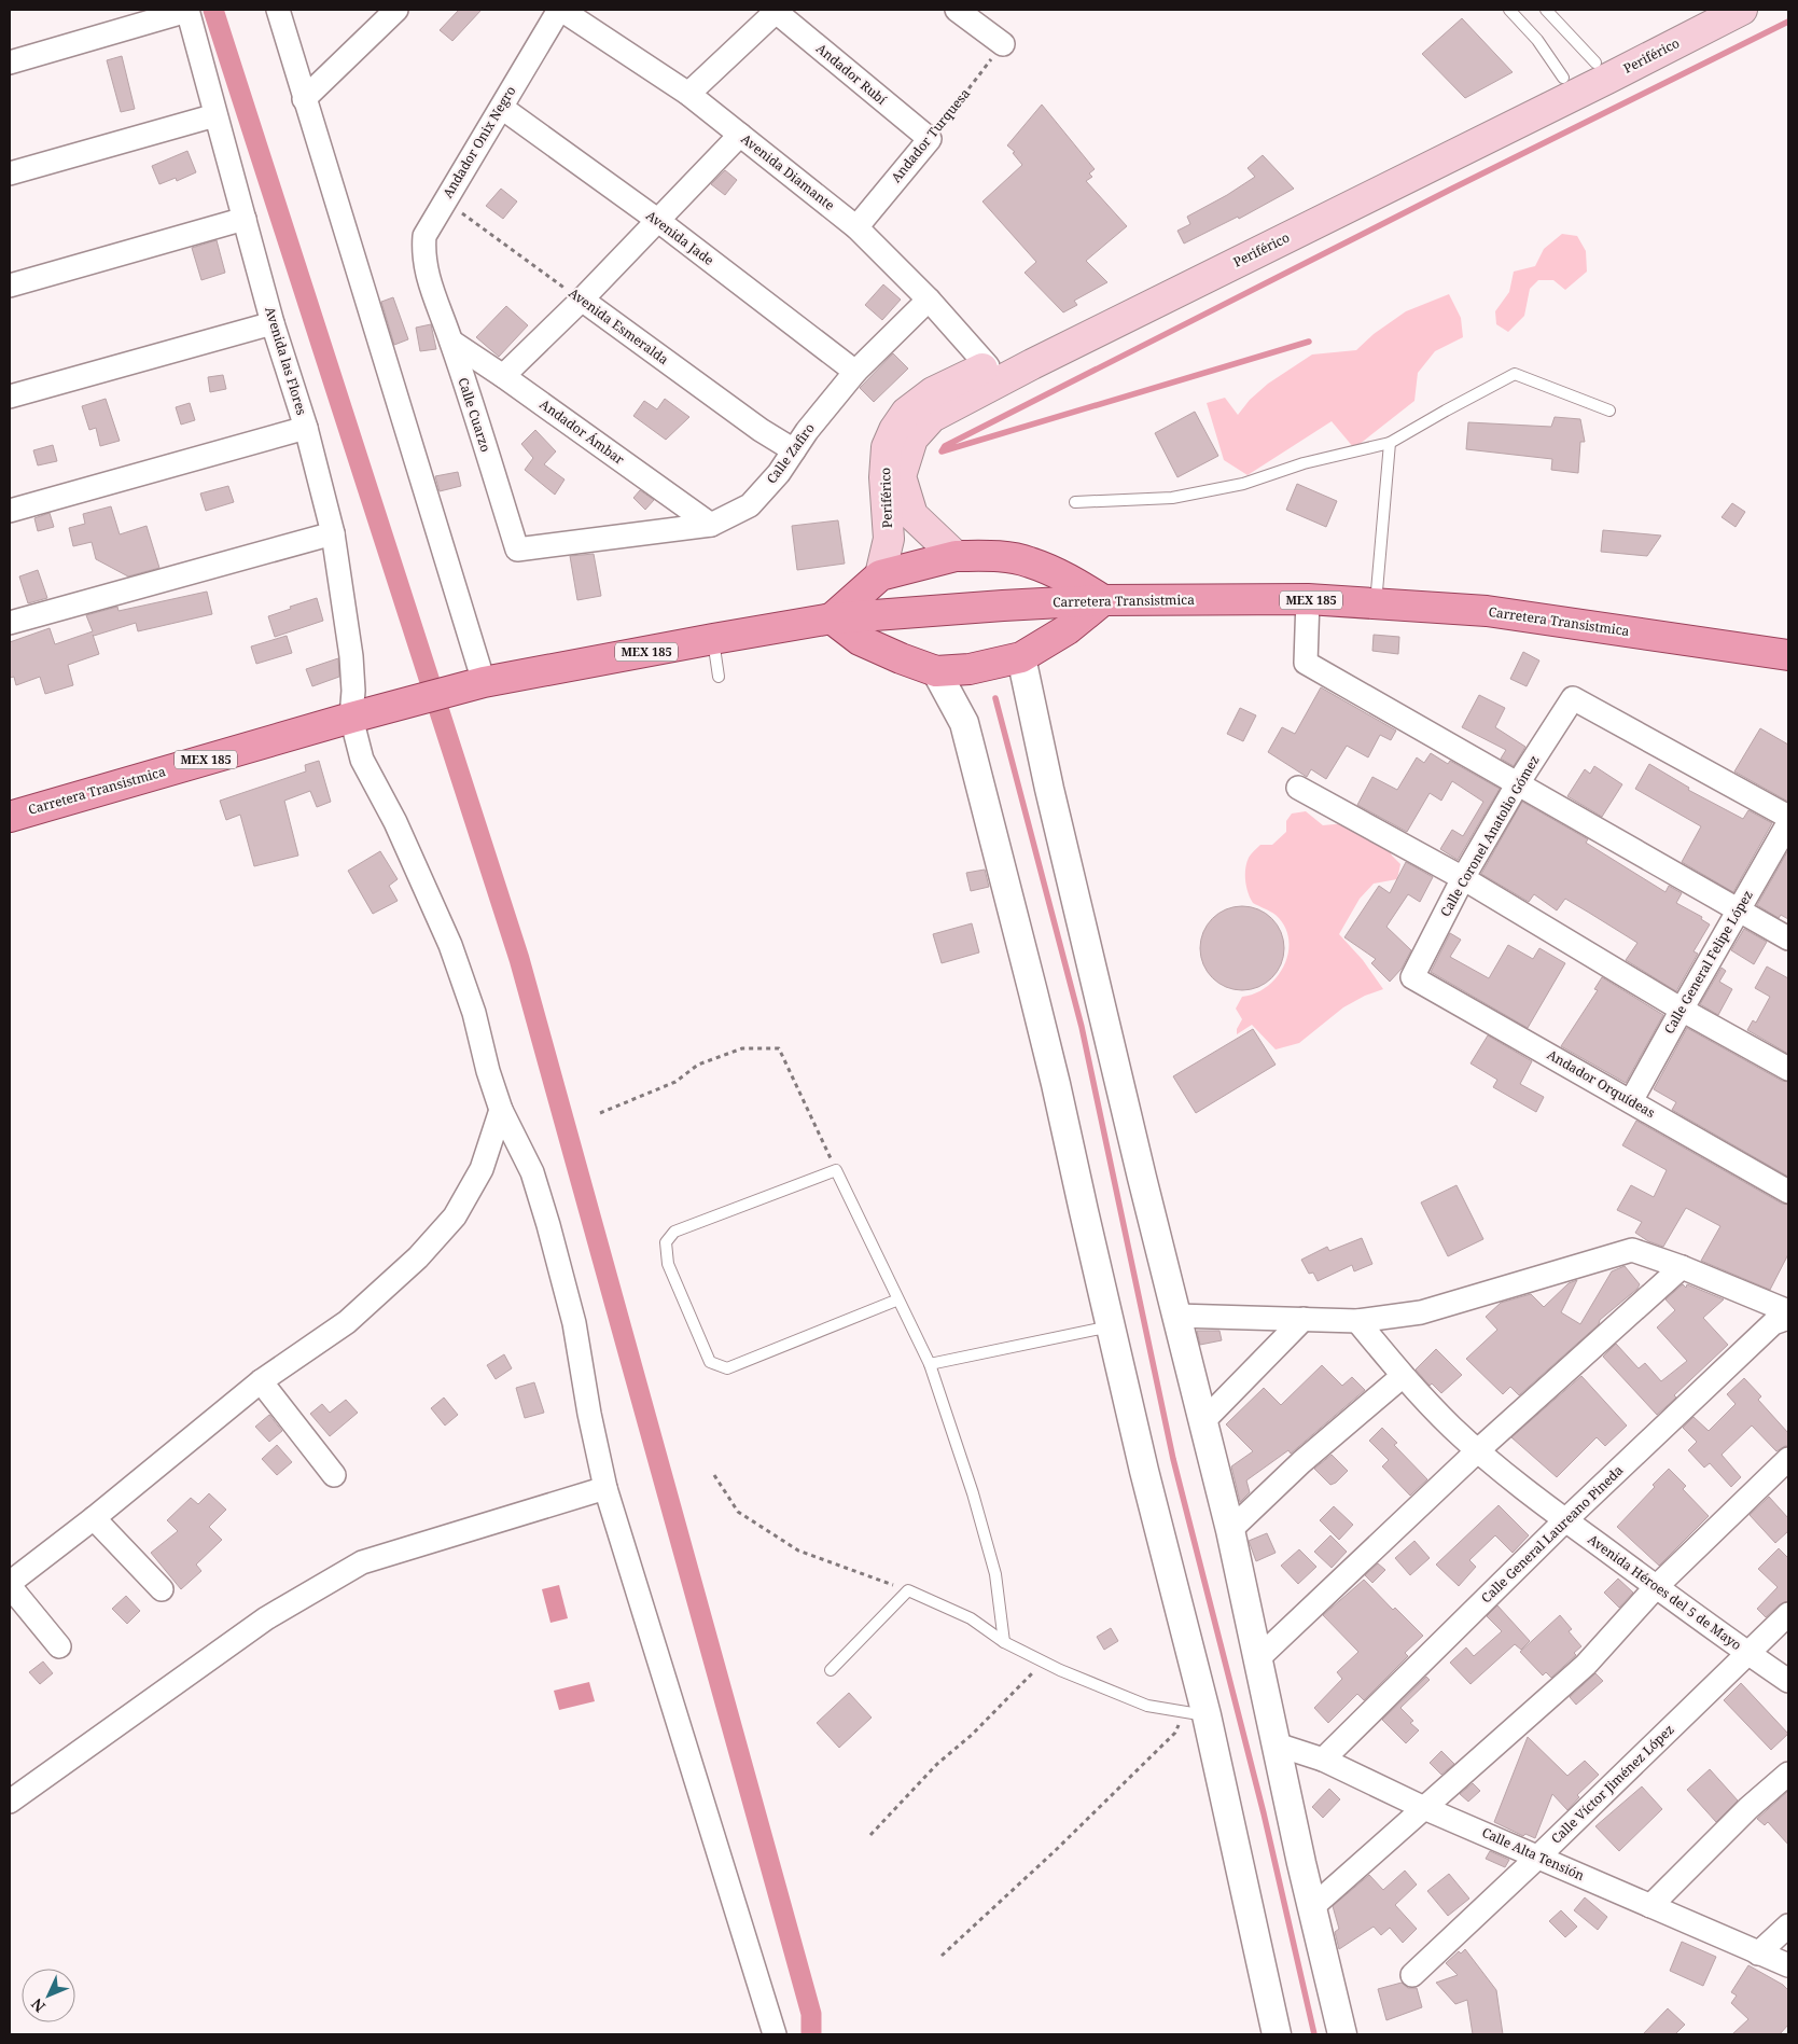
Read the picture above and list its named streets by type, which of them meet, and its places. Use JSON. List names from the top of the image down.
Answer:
{
  "streets": {
    "main road": ["Periférico", "MEX 185", "Carretera Transistmica"],
    "street": [
      "Andador Rubí",
      "Andador Turquesa",
      "Andador Onix Negro",
      "Avenida Diamante",
      "Avenida Jade",
      "Avenida Esmeralda",
      "Avenida las Flores",
      "Calle Cuarzo",
      "Andador Ámbar",
      "Calle Zafiro",
      "Calle Coronel Anatolio Gómez",
      "Calle General Felipe López",
      "Andador Orquídeas",
      "Calle General Laureano Pineda",
      "Avenida Héroes del 5 de Mayo",
      "Calle Víctor Jiménez López",
      "Calle Alta Tensión"
    ]
  },
  "crossings": [
    ["Periférico", "Avenida Diamante"],
    ["Andador Rubí", "Andador Turquesa"],
    ["Andador Turquesa", "Avenida Diamante"],
    ["Andador Onix Negro", "Avenida Diamante"],
    ["Andador Onix Negro", "Avenida Jade"],
    ["Andador Onix Negro", "Avenida Esmeralda"],
    ["Andador Onix Negro", "Calle Cuarzo"],
    ["Avenida Diamante", "Calle Zafiro"],
    ["Avenida Jade", "Calle Zafiro"],
    ["Avenida Esmeralda", "Calle Zafiro"],
    ["Avenida las Flores", "Carretera Transistmica"],
    ["Calle Cuarzo", "Andador Ámbar"],
    ["Calle Cuarzo", "Calle Zafiro"],
    ["Andador Ámbar", "Calle Zafiro"],
    ["Calle Coronel Anatolio Gómez", "Andador Orquídeas"],
    ["Calle General Felipe López", "Andador Orquídeas"],
    ["Calle General Laureano Pineda", "Avenida Héroes del 5 de Mayo"],
    ["Calle General Laureano Pineda", "Calle Alta Tensión"],
    ["Avenida Héroes del 5 de Mayo", "Calle Víctor Jiménez López"],
    ["Calle Víctor Jiménez López", "Calle Alta Tensión"]
  ],
  "north": "bottom left"
}
